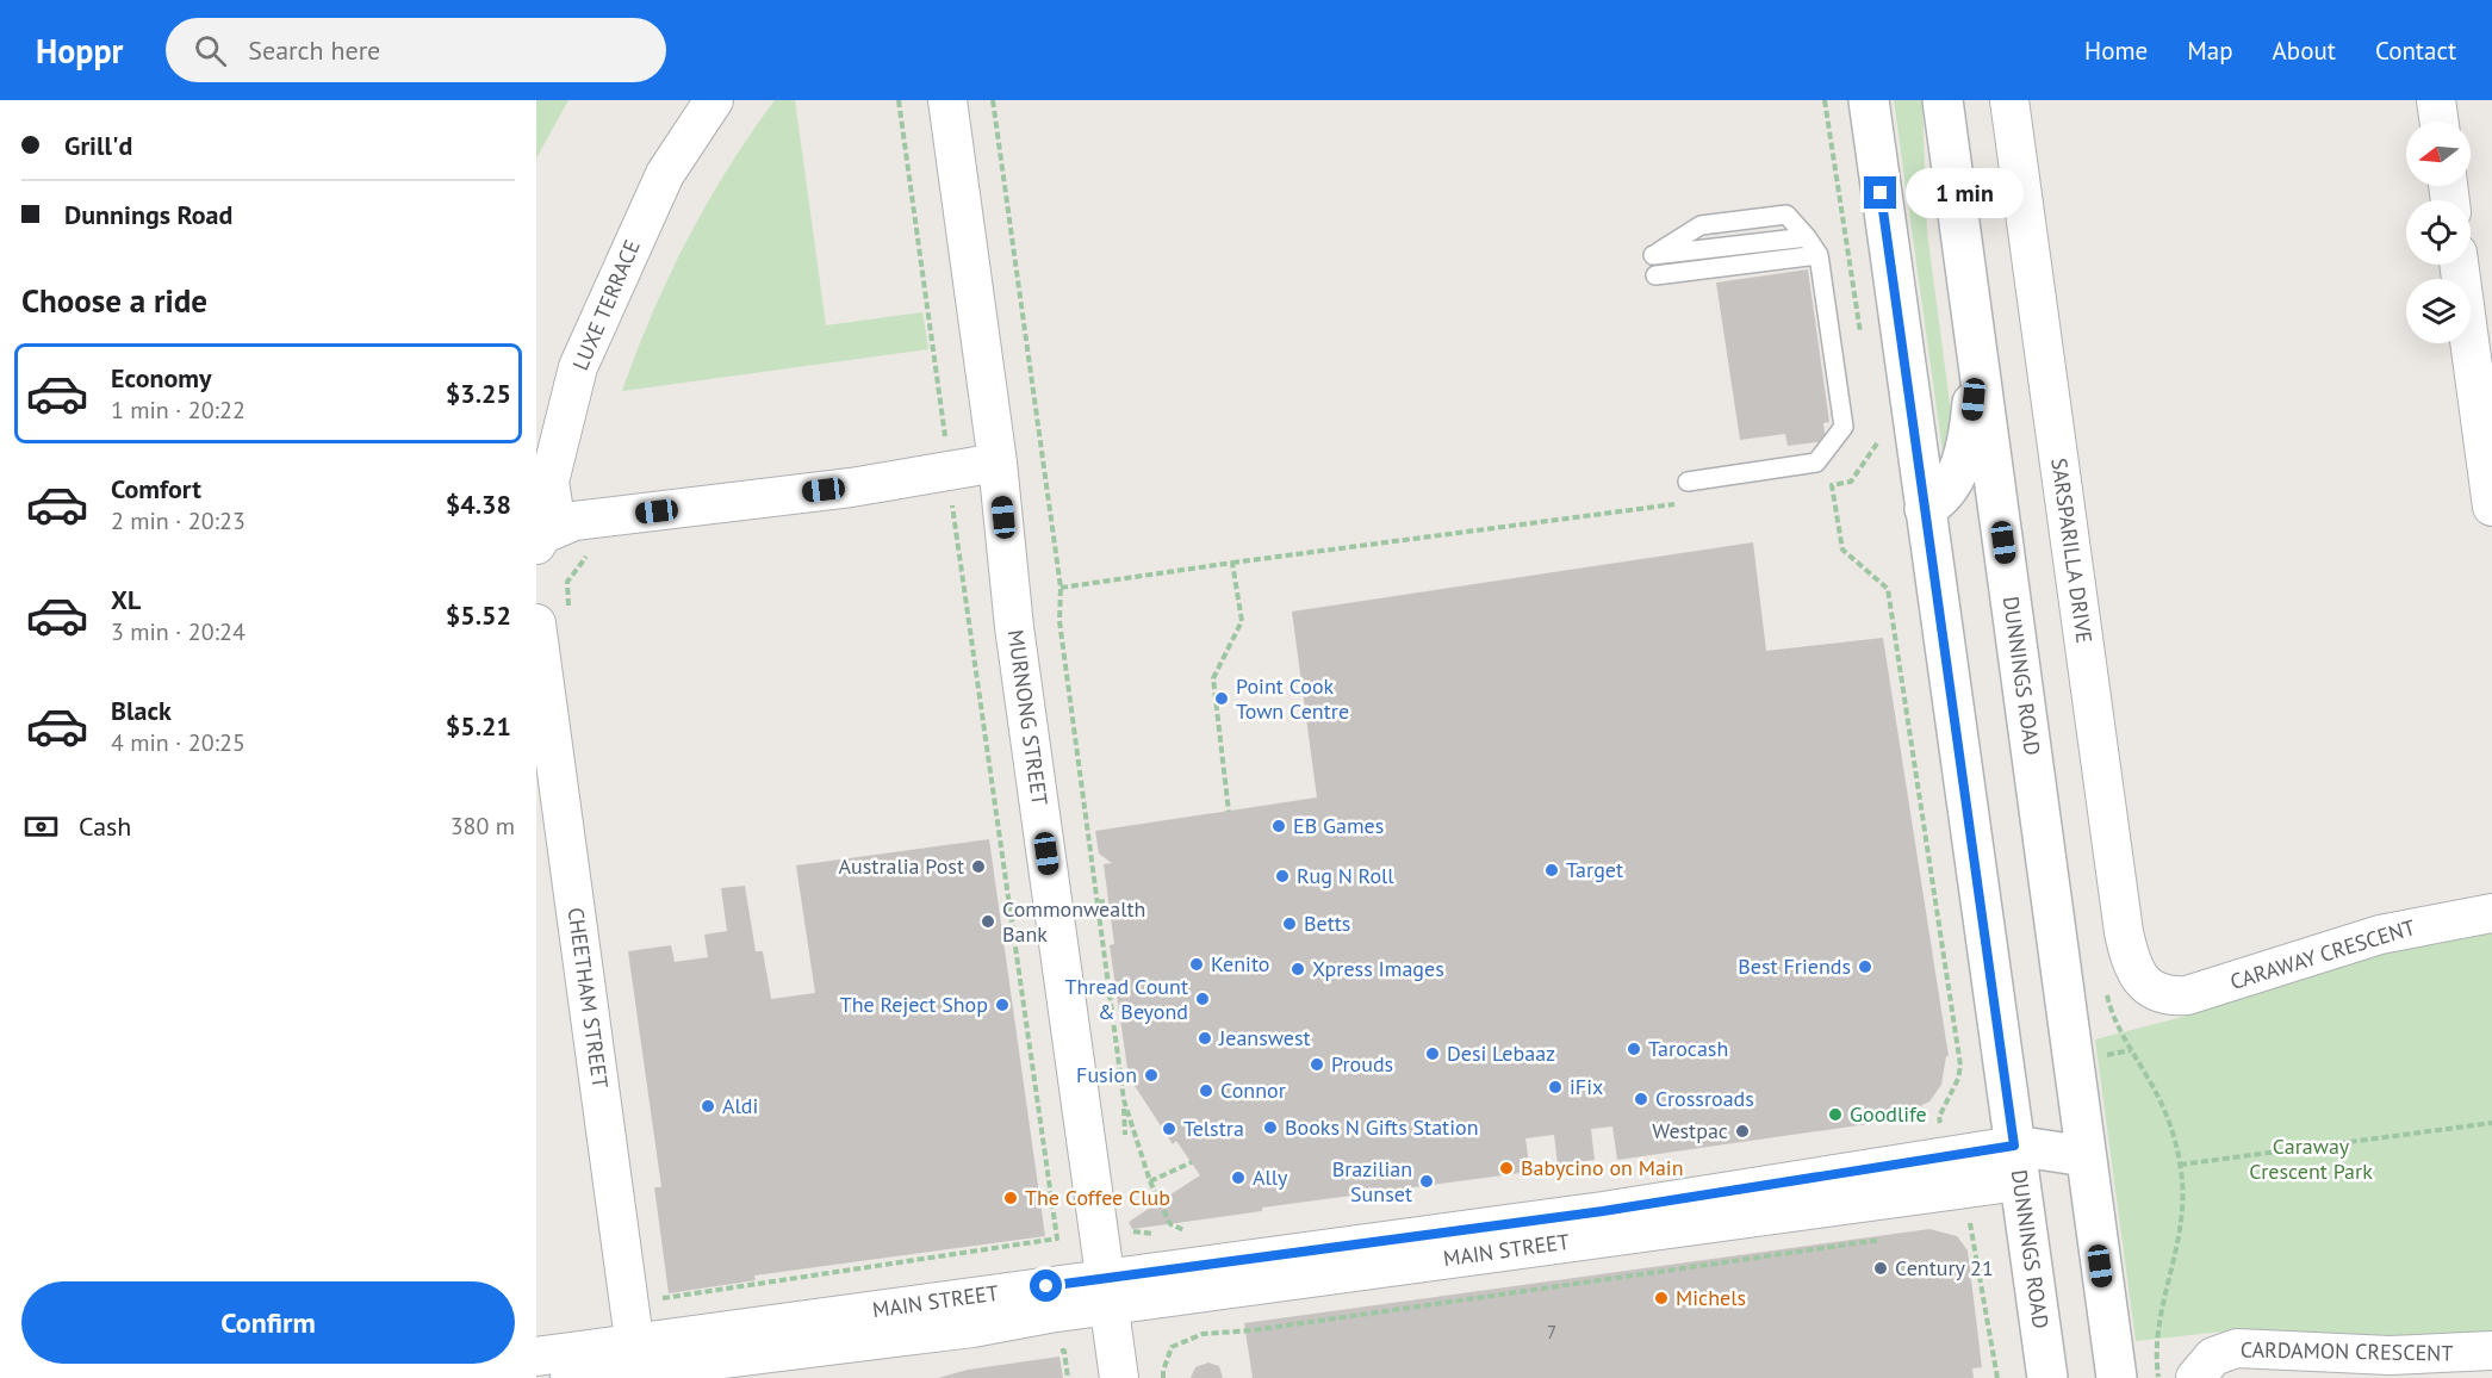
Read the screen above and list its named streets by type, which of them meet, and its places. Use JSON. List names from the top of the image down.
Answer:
{
  "streets": {
    "main road": ["DUNNINGS ROAD"],
    "street": [
      "LUXE TERRACE",
      "SARSPARILLA DRIVE",
      "MURNONG STREET",
      "CARAWAY CRESCENT",
      "CHEETHAM STREET",
      "MAIN STREET",
      "CARDAMON CRESCENT"
    ]
  },
  "crossings": [
    ["SARSPARILLA DRIVE", "CARAWAY CRESCENT"],
    ["DUNNINGS ROAD", "MAIN STREET"],
    ["MURNONG STREET", "MAIN STREET"],
    ["CHEETHAM STREET", "MAIN STREET"]
  ],
  "parks": ["Caraway Crescent Park"],
  "places": [
    "Point Cook Town Centre",
    "EB Games",
    "Australia Post",
    "Target",
    "Rug N Roll",
    "Commonwealth Bank",
    "Betts",
    "Kenito",
    "Best Friends",
    "Xpress Images",
    "Thread Count & Beyond",
    "The Reject Shop",
    "Jeanswest",
    "Tarocash",
    "Desi Lebaaz",
    "Prouds",
    "Fusion",
    "iFix",
    "Connor",
    "Crossroads",
    "Aldi",
    "Goodlife",
    "Books N Gifts Station",
    "Telstra",
    "Westpac",
    "Babycino on Main",
    "Ally",
    "Brazilian Sunset",
    "The Coffee Club",
    "Century 21",
    "Michels"
  ],
  "house_numbers": ["7"],
  "north": "left",
  "page": {
    "header": "Hoppr",
    "search": "Search here",
    "nav": [
      "Home",
      "Map",
      "About",
      "Contact"
    ],
    "banner": ["Grill'd", "Dunnings Road"],
    "bubble": "1 min",
    "heading": "Choose a ride",
    "list": [
      {
        "name": "Economy",
        "note": "1 min · 20:22",
        "value": "$3.25"
      },
      {
        "name": "Comfort",
        "note": "2 min · 20:23",
        "value": "$4.38"
      },
      {
        "name": "XL",
        "note": "3 min · 20:24",
        "value": "$5.52"
      },
      {
        "name": "Black",
        "note": "4 min · 20:25",
        "value": "$5.21"
      }
    ],
    "pay": ["Cash", "380 m"],
    "buttons": "Confirm"
  }
}
